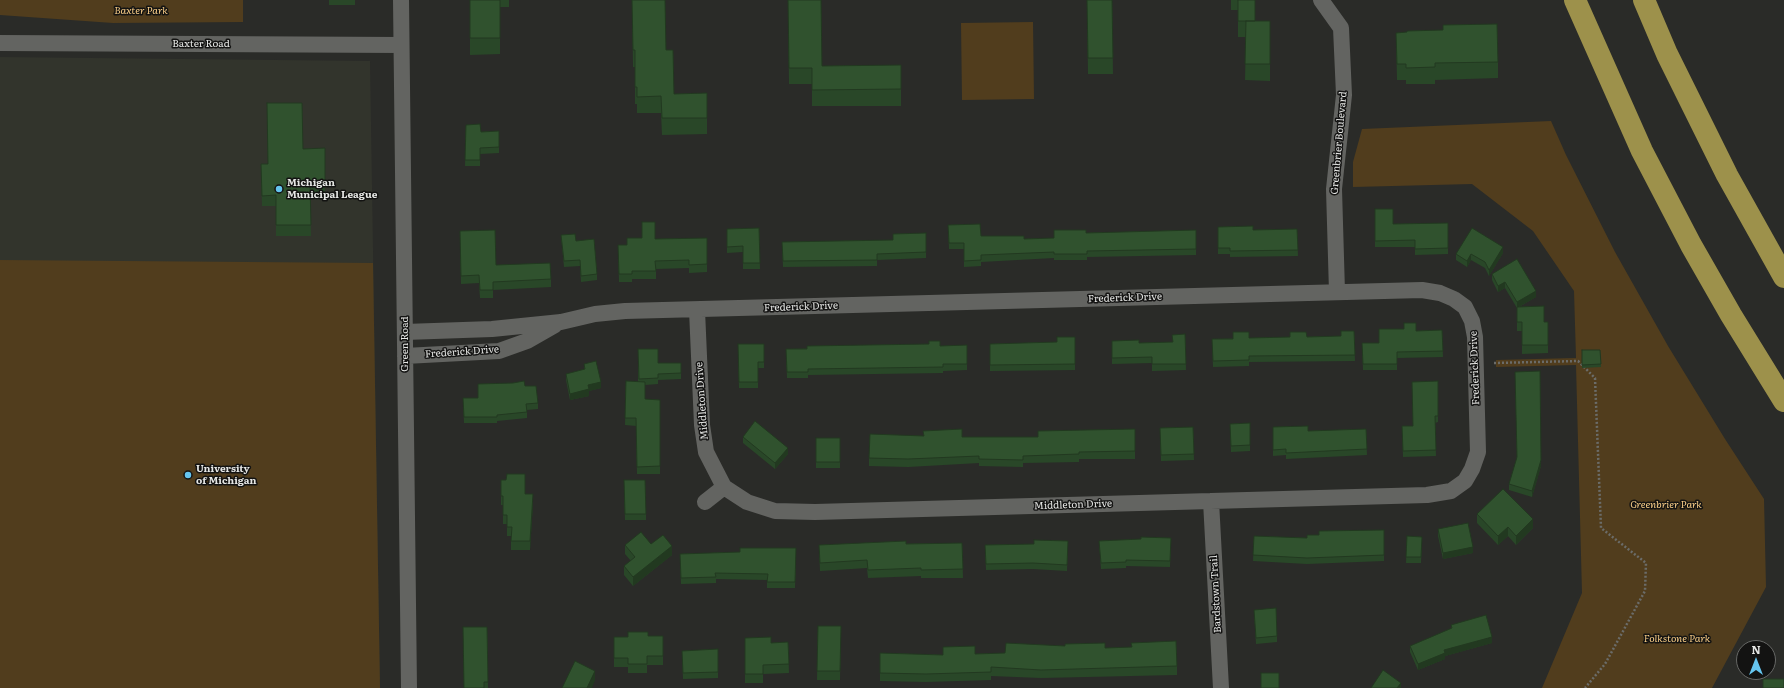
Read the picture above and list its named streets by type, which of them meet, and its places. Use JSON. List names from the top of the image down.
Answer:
{
  "streets": {
    "street": [
      "Baxter Road",
      "Greenbrier Boulevard",
      "Frederick Drive",
      "Green Road",
      "Middleton Drive",
      "Bardstown Trail"
    ]
  },
  "crossings": [
    ["Baxter Road", "Green Road"],
    ["Greenbrier Boulevard", "Frederick Drive"],
    ["Frederick Drive", "Green Road"],
    ["Frederick Drive", "Middleton Drive"],
    ["Middleton Drive", "Bardstown Trail"]
  ],
  "parks": ["Baxter Park", "Greenbrier Park", "Folkstone Park"],
  "places": ["Michigan Municipal League", "University of Michigan"],
  "north": "top"
}
